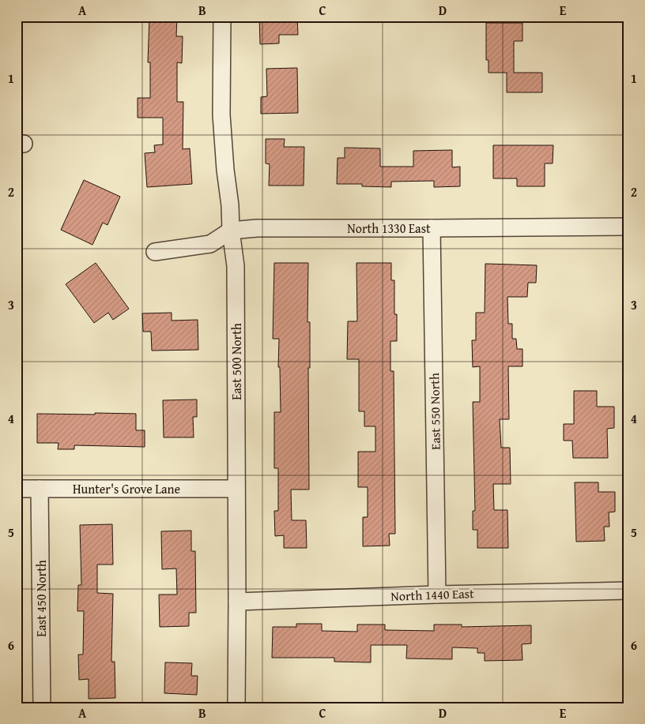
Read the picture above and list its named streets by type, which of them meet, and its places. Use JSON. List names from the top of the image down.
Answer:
{
  "streets": {
    "street": [
      "North 1330 East",
      "East 500 North",
      "East 550 North",
      "Hunter's Grove Lane",
      "North 1440 East",
      "East 450 North"
    ]
  },
  "crossings": [
    ["North 1330 East", "East 500 North"],
    ["North 1330 East", "East 550 North"],
    ["East 500 North", "Hunter's Grove Lane"],
    ["East 500 North", "North 1440 East"],
    ["East 550 North", "North 1440 East"],
    ["Hunter's Grove Lane", "East 450 North"]
  ],
  "grid": {
    "columns": [
      "A",
      "B",
      "C",
      "D",
      "E"
    ],
    "rows": [
      "1",
      "2",
      "3",
      "4",
      "5",
      "6"
    ]
  }
}
